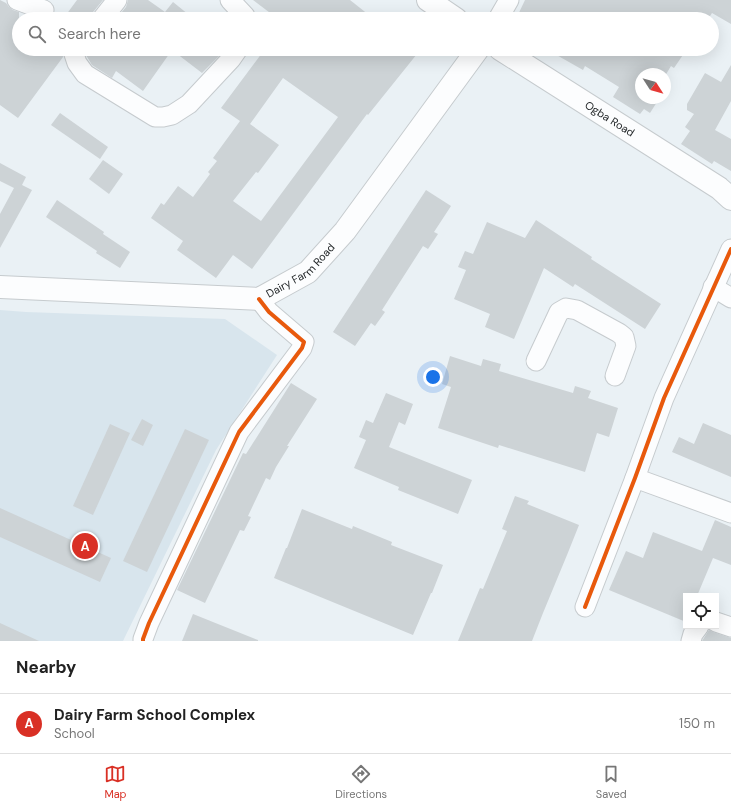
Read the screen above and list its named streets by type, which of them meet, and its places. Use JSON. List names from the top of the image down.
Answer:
{
  "streets": {
    "main road": ["Ogba Road", "Dairy Farm Road"]
  },
  "north": "bottom right",
  "page": {
    "search": "Search here",
    "pins": "A",
    "heading": "Nearby",
    "list": [
      {
        "mark": "A",
        "name": "Dairy Farm School Complex",
        "note": "School",
        "value": "150 m"
      }
    ],
    "nav": ["Map", "Directions", "Saved"]
  }
}
